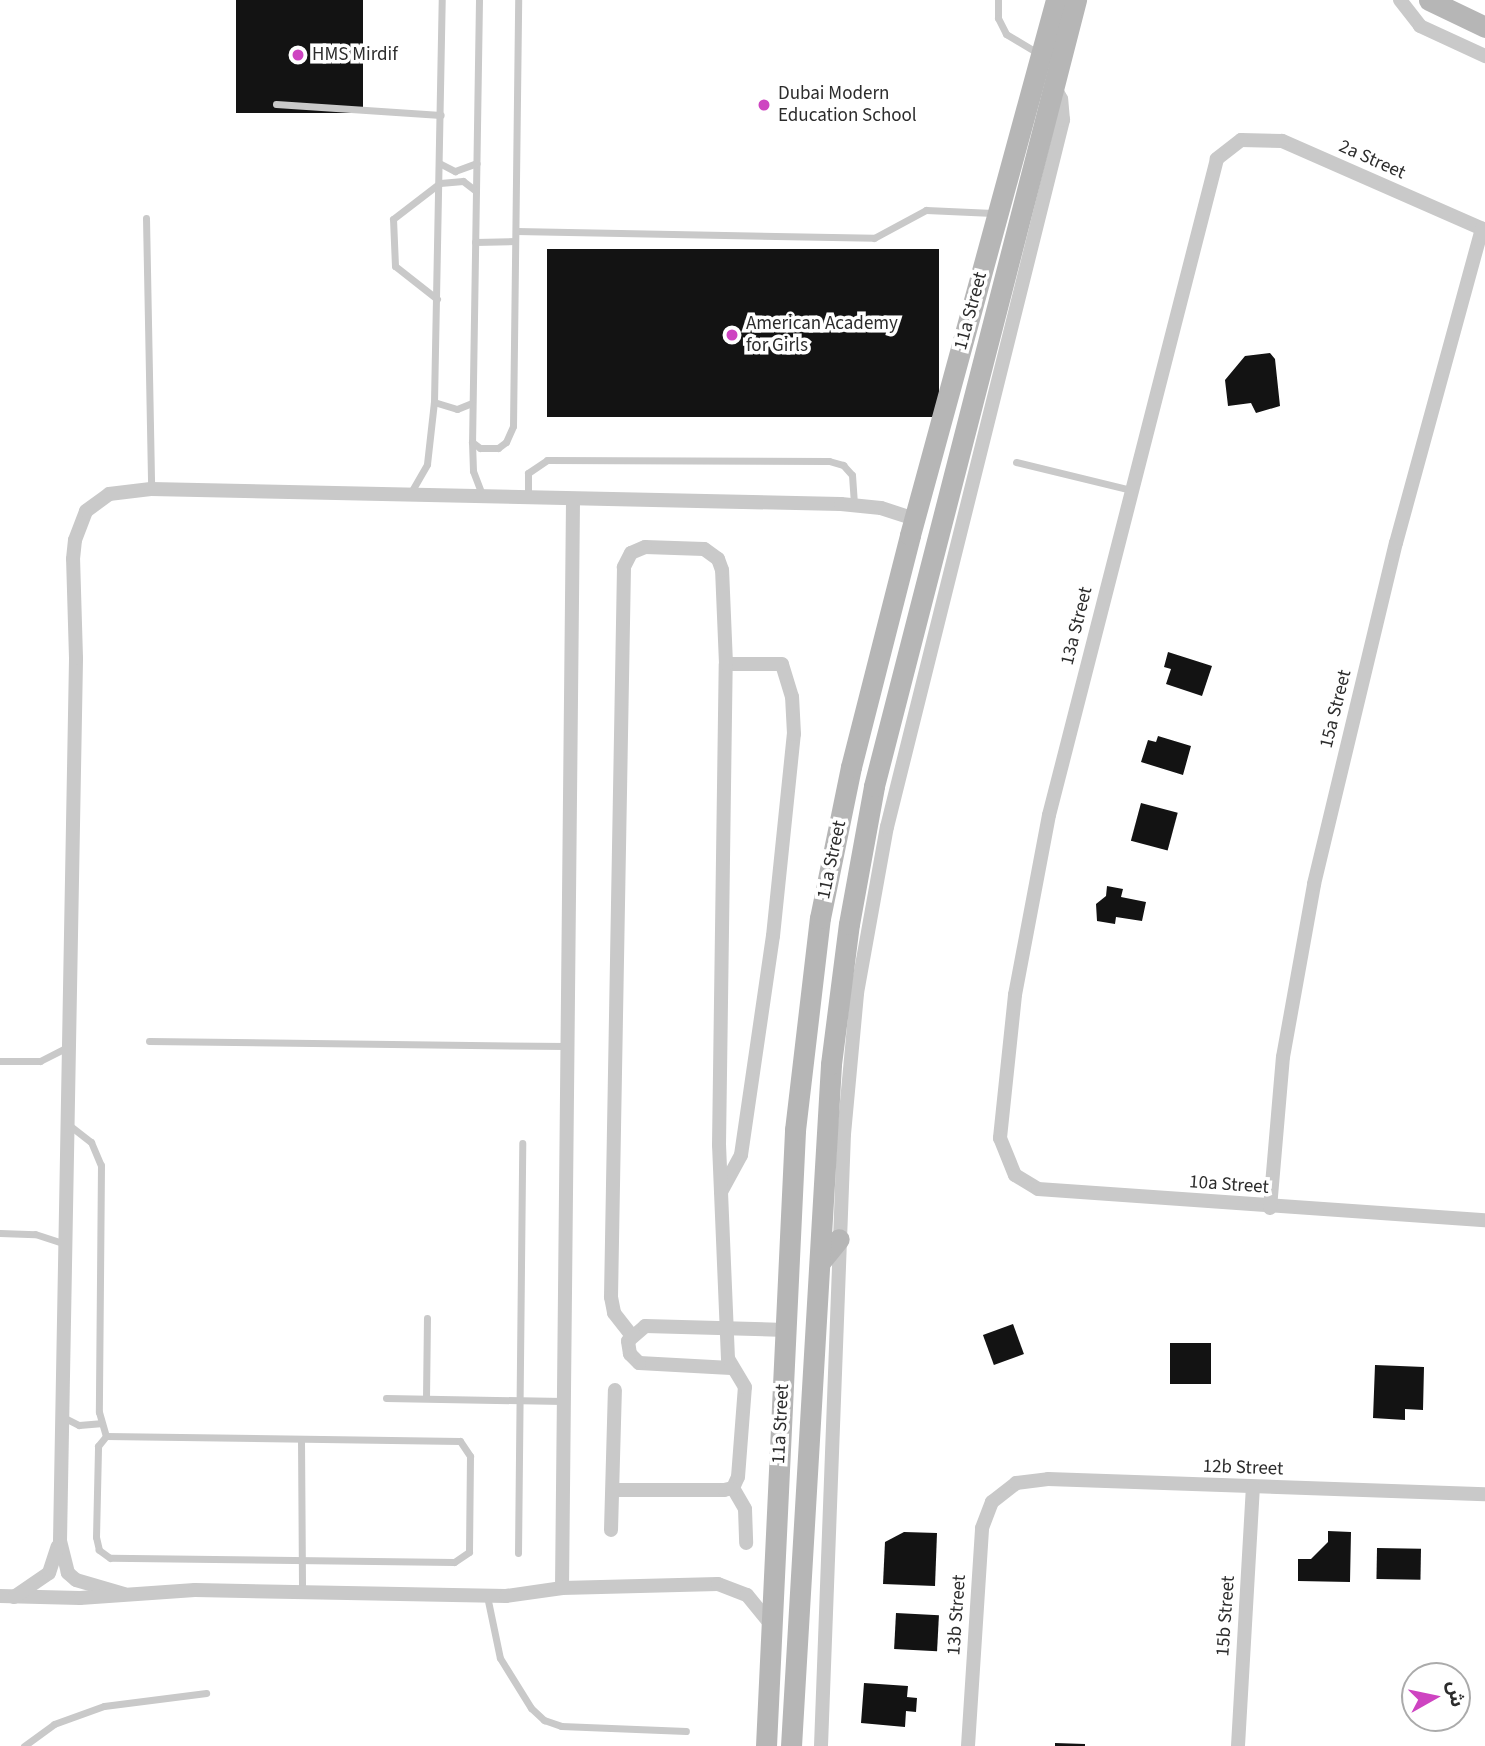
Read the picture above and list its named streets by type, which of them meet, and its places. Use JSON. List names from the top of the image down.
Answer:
{
  "streets": {
    "street": [
      "2a Street",
      "11a Street",
      "13a Street",
      "15a Street",
      "10a Street",
      "12b Street",
      "13b Street",
      "15b Street"
    ]
  },
  "crossings": [
    ["2a Street", "13a Street"],
    ["2a Street", "15a Street"],
    ["13a Street", "10a Street"],
    ["15a Street", "10a Street"],
    ["12b Street", "13b Street"],
    ["12b Street", "15b Street"]
  ],
  "places": ["HMS Mirdif", "Dubai Modern Education School", "American Academy for Girls"],
  "north": "right"
}
